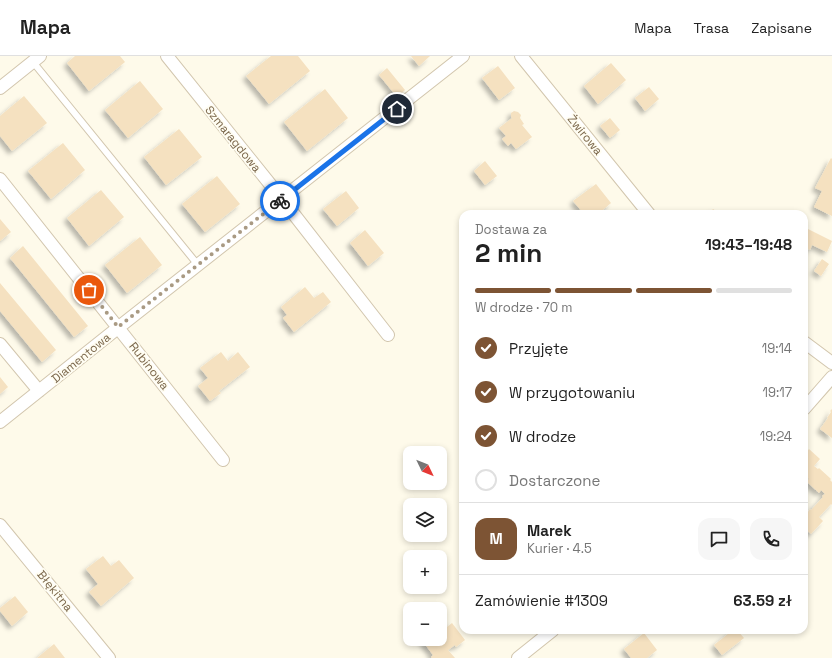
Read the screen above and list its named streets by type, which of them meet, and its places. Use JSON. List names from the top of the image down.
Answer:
{
  "streets": {
    "street": [
      "Żwirowa",
      "Szmaragdowa",
      "Diamentowa",
      "Rubinowa",
      "Błękitna"
    ]
  },
  "crossings": [
    ["Szmaragdowa", "Diamentowa"],
    ["Diamentowa", "Rubinowa"]
  ],
  "north": "bottom right",
  "page": {
    "header": "Mapa",
    "nav": ["Mapa", "Trasa", "Zapisane"],
    "heading": ["2 min", "Dostawa za", "19:43–19:48"],
    "panel": [
      "Marek",
      "Kurier · 4.5",
      "Zamówienie #1309",
      "63.59 zł"
    ],
    "bar": "W drodze · 70 m",
    "list": [
      ["Przyjęte", "19:14"],
      ["W przygotowaniu", "19:17"],
      ["W drodze", "19:24"],
      "Dostarczone"
    ],
    "map_buttons": ["+", "−"],
    "round": "M"
  }
}
